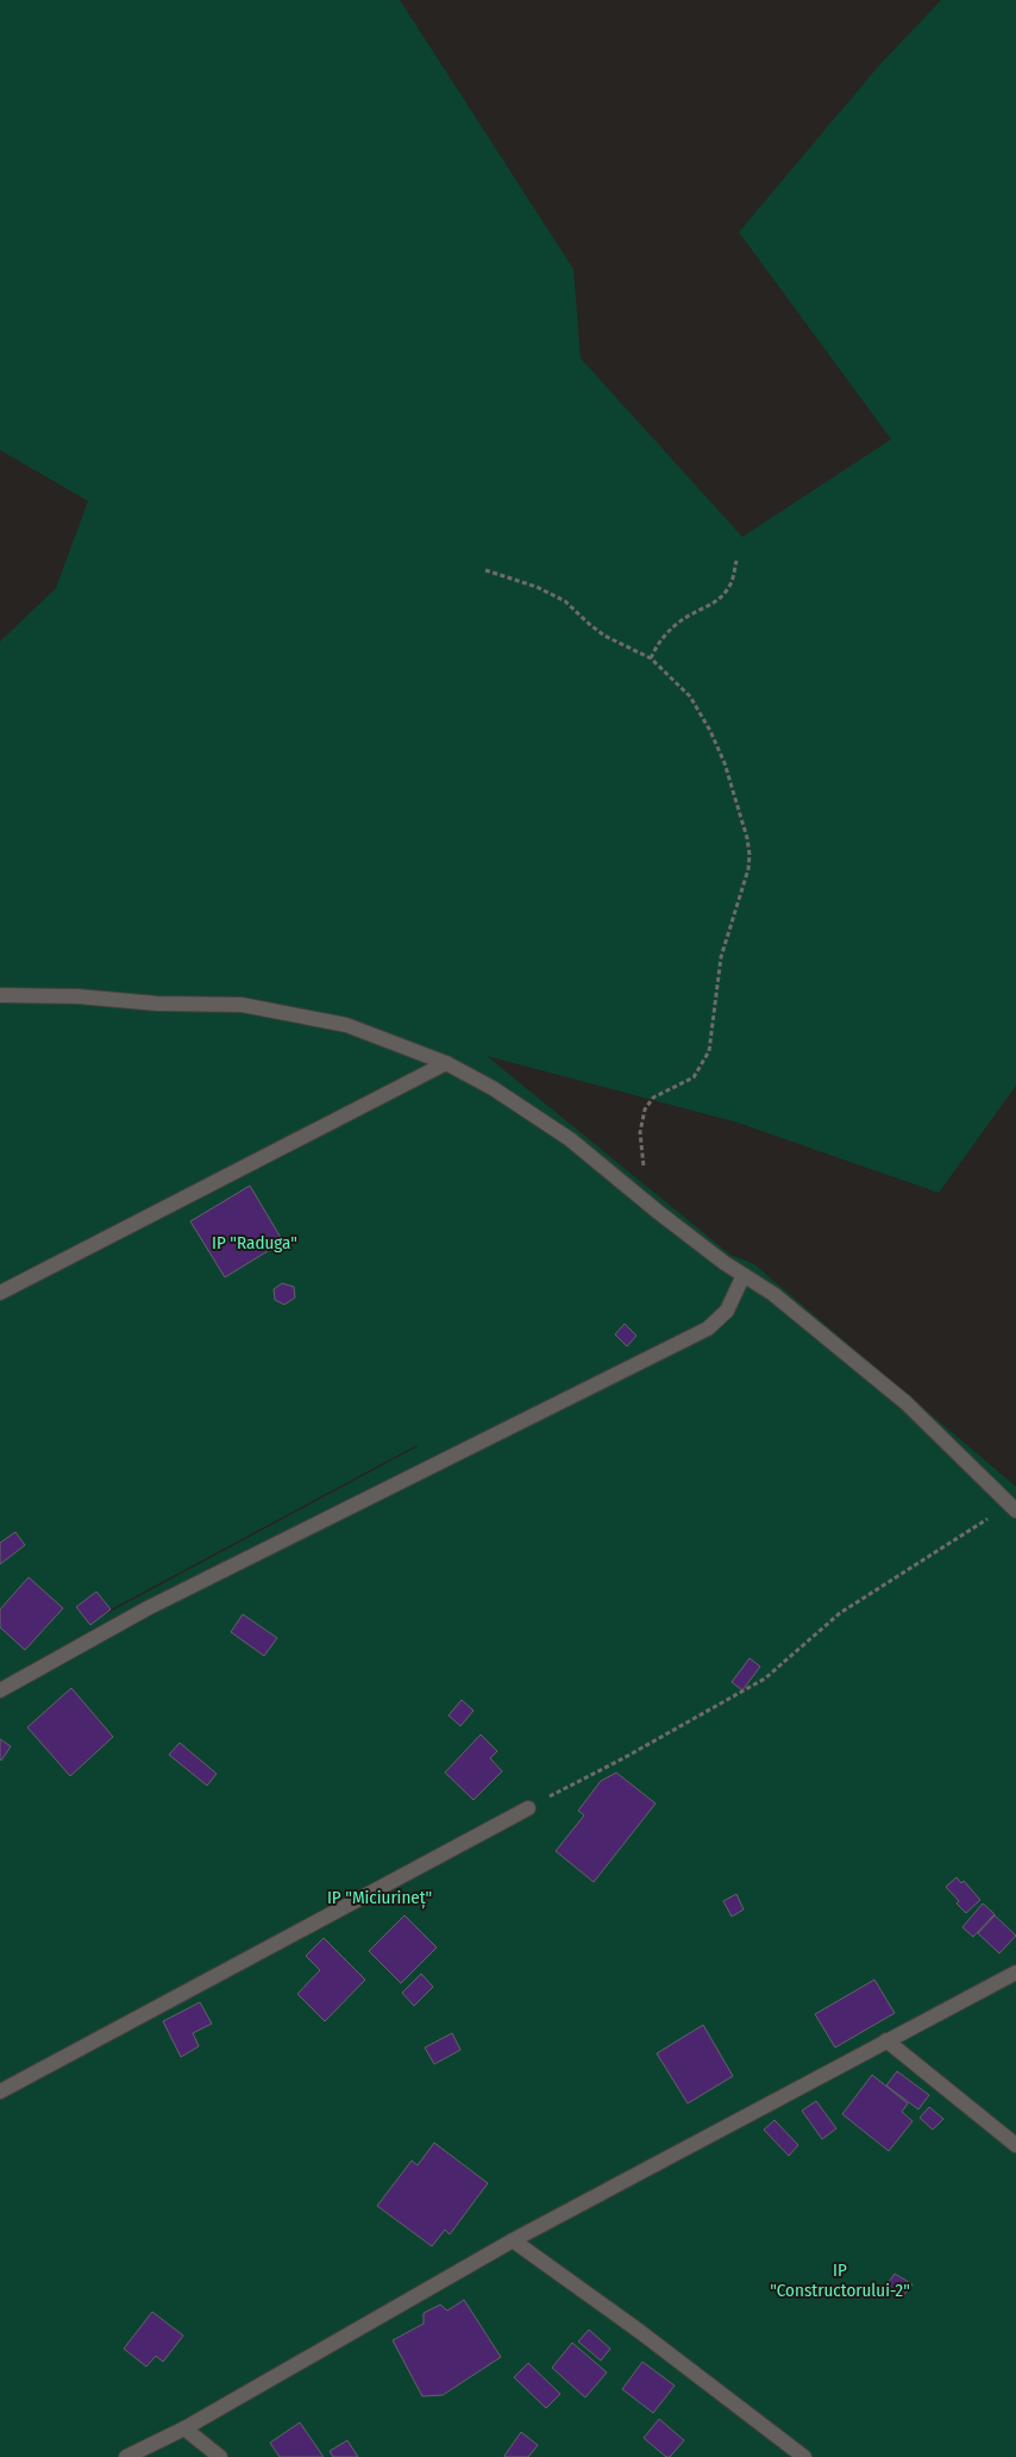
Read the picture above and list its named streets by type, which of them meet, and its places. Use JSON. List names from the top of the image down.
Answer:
{
  "parks": ["IP \"Raduga\"", "IP \"Miciurineț\"", "IP \"Constructorului-2\""]
}
